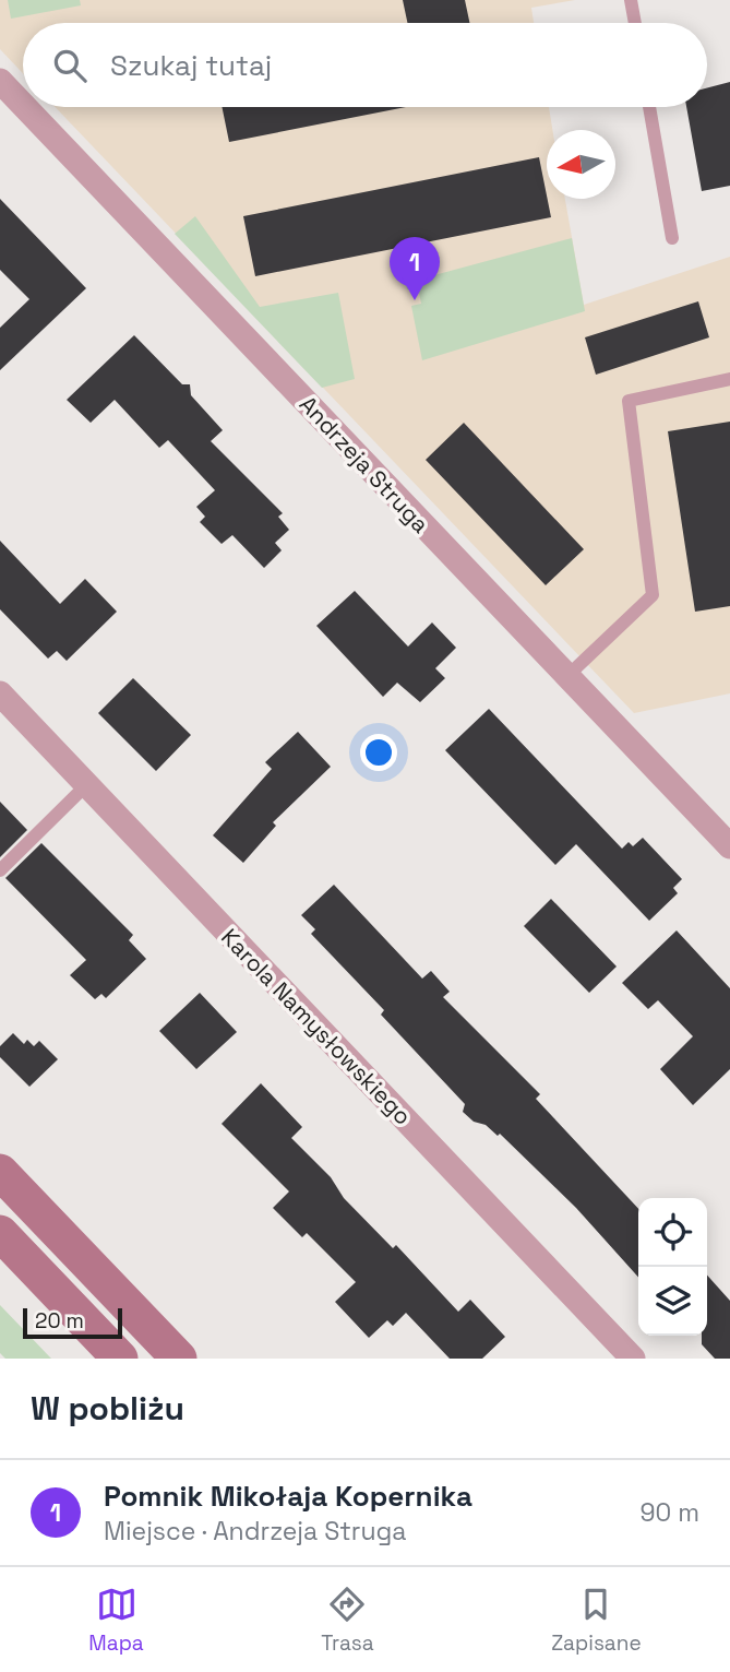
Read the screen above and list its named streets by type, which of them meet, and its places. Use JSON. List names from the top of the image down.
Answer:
{
  "streets": {
    "street": ["Andrzeja Struga", "Karola Namysłowskiego"]
  },
  "scale_bar": "20 m",
  "north": "left",
  "page": {
    "search": "Szukaj tutaj",
    "pins": "1",
    "scale": "20 m",
    "heading": "W pobliżu",
    "list": [
      {
        "mark": "1",
        "name": "Pomnik Mikołaja Kopernika",
        "note": "Miejsce · Andrzeja Struga",
        "value": "90 m"
      }
    ],
    "nav": ["Mapa", "Trasa", "Zapisane"]
  }
}
